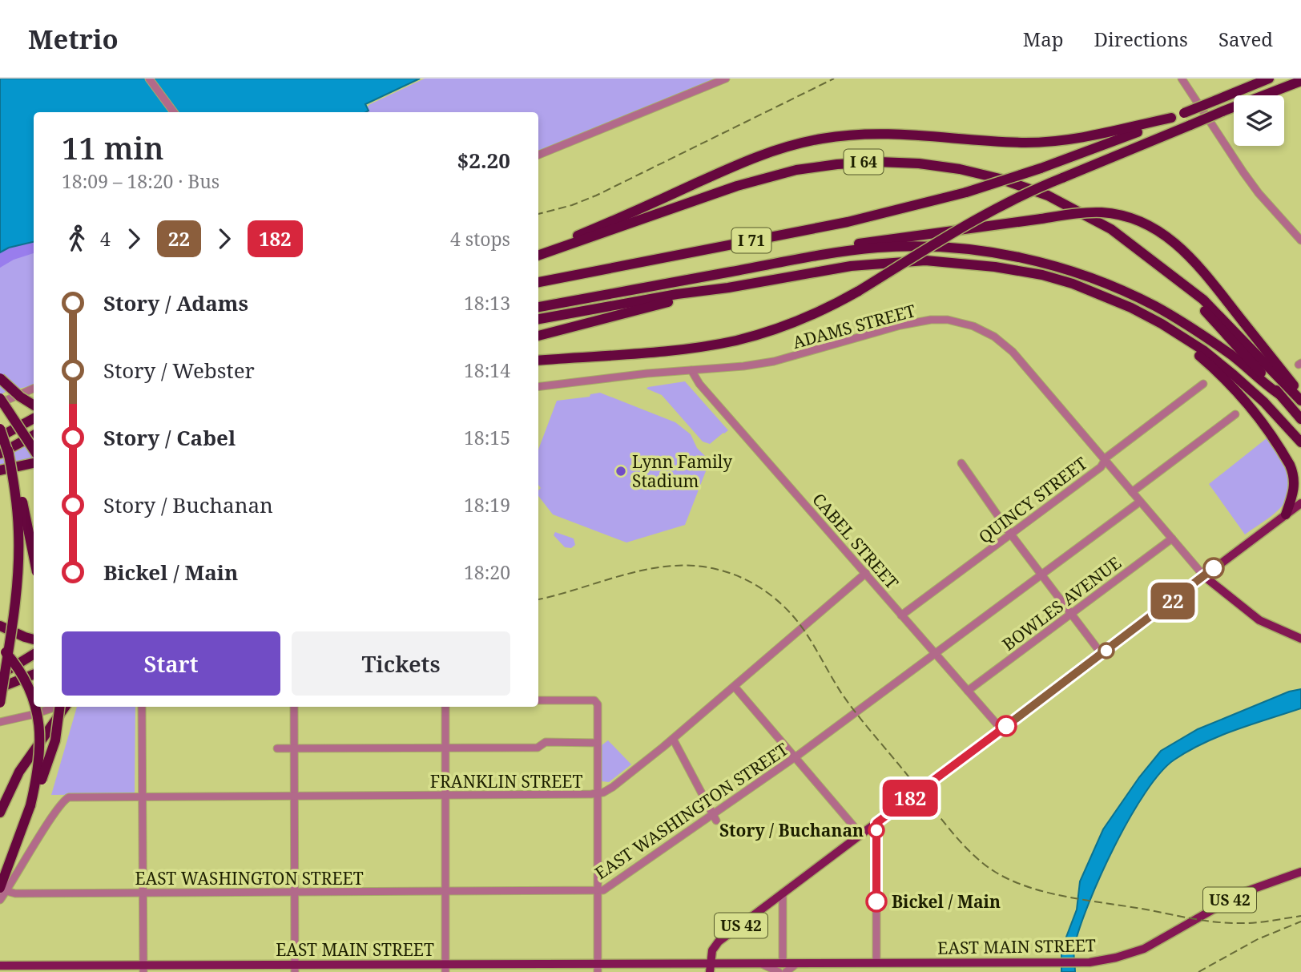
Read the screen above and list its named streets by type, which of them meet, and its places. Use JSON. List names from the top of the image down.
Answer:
{
  "streets": {
    "highway": ["I 64", "I 71"],
    "main road": ["US 42", "EAST MAIN STREET"],
    "street": [
      "ADAMS STREET",
      "QUINCY STREET",
      "CABEL STREET",
      "BOWLES AVENUE",
      "FRANKLIN STREET",
      "EAST WASHINGTON STREET"
    ]
  },
  "crossings": [
    ["ADAMS STREET", "QUINCY STREET"],
    ["ADAMS STREET", "CABEL STREET"],
    ["ADAMS STREET", "BOWLES AVENUE"],
    ["ADAMS STREET", "EAST WASHINGTON STREET"],
    ["ADAMS STREET", "US 42"],
    ["QUINCY STREET", "CABEL STREET"],
    ["CABEL STREET", "BOWLES AVENUE"],
    ["CABEL STREET", "FRANKLIN STREET"],
    ["CABEL STREET", "EAST WASHINGTON STREET"],
    ["CABEL STREET", "US 42"],
    ["FRANKLIN STREET", "EAST WASHINGTON STREET"],
    ["US 42", "EAST MAIN STREET"]
  ],
  "places": ["Lynn Family Stadium", "Story / Buchanan", "Bickel / Main"],
  "lines": ["bus line 22", "bus line 182"],
  "page": {
    "header": "Metrio",
    "nav": ["Map", "Directions", "Saved"],
    "on_map": ["22", "182"],
    "heading": ["11 min", "18:09 – 18:20 · Bus", "$2.20"],
    "legs": [
      "4",
      "22",
      "182",
      "4 stops"
    ],
    "list": [
      {
        "name": "Story / Adams",
        "value": "18:13"
      },
      {
        "name": "Story / Webster",
        "value": "18:14"
      },
      {
        "name": "Story / Cabel",
        "value": "18:15"
      },
      {
        "name": "Story / Buchanan",
        "value": "18:19"
      },
      {
        "name": "Bickel / Main",
        "value": "18:20"
      }
    ],
    "buttons": ["Start", "Tickets"]
  }
}
